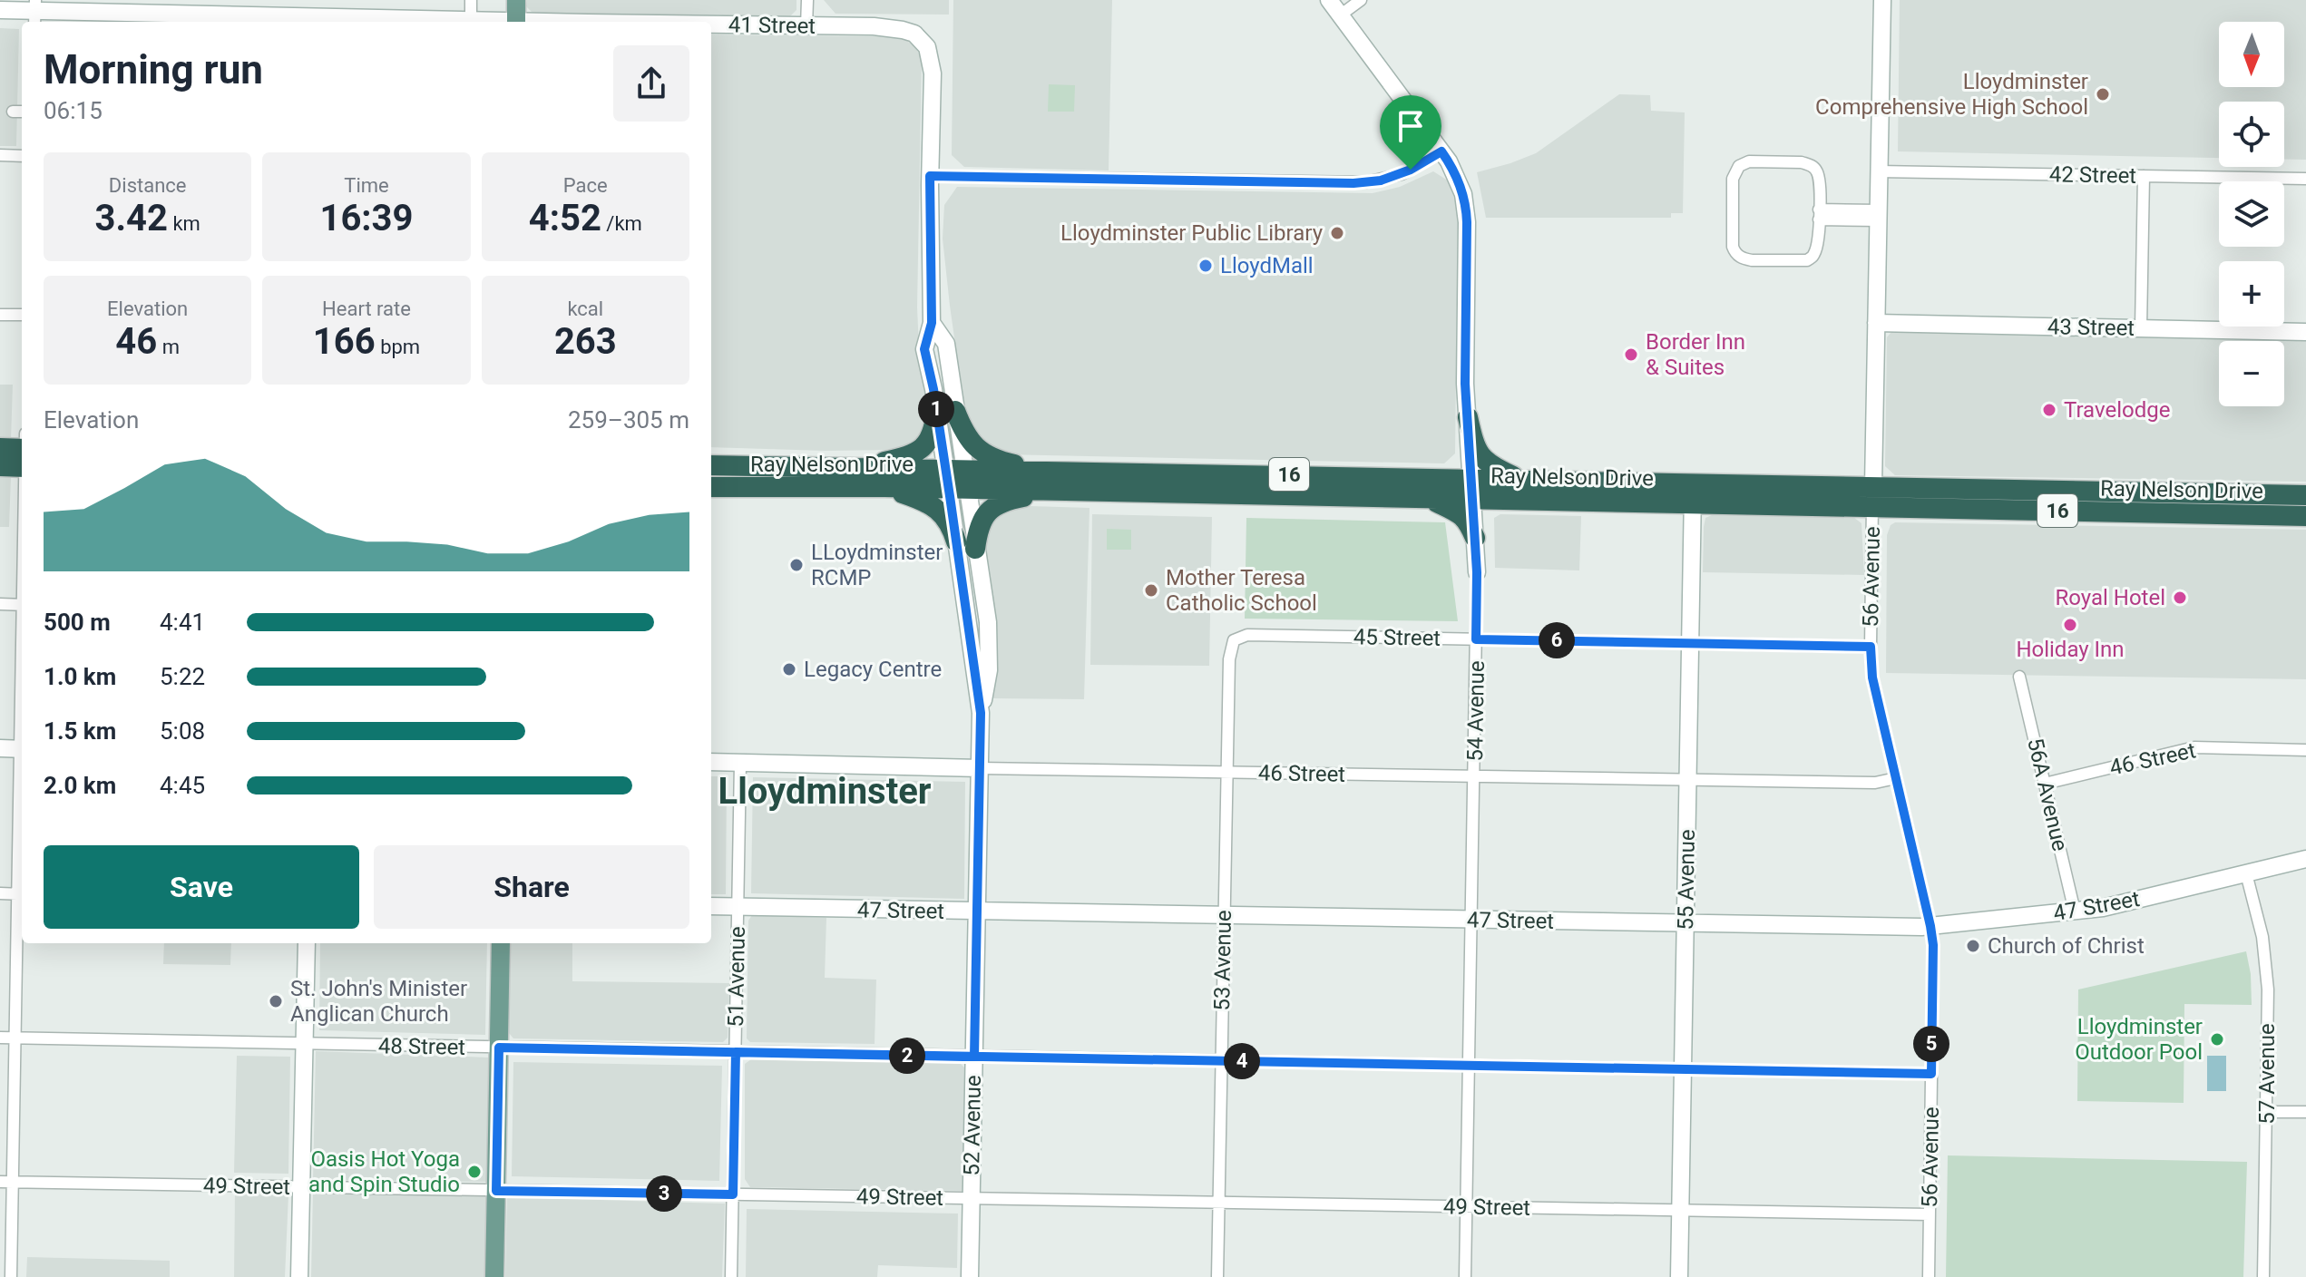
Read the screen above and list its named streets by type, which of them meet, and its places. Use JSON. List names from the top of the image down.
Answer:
{
  "streets": {
    "highway": ["Ray Nelson Drive", "16"],
    "street": [
      "41 Street",
      "42 Street",
      "43 Street",
      "56 Avenue",
      "45 Street",
      "54 Avenue",
      "46 Street",
      "56A Avenue",
      "55 Avenue",
      "47 Street",
      "53 Avenue",
      "51 Avenue",
      "48 Street",
      "57 Avenue",
      "52 Avenue",
      "49 Street"
    ]
  },
  "crossings": [
    ["41 Street", "52 Avenue"],
    ["42 Street", "56 Avenue"],
    ["43 Street", "56 Avenue"],
    ["Ray Nelson Drive", "56 Avenue"],
    ["Ray Nelson Drive", "54 Avenue"],
    ["Ray Nelson Drive", "55 Avenue"],
    ["Ray Nelson Drive", "52 Avenue"],
    ["56 Avenue", "45 Street"],
    ["56 Avenue", "46 Street"],
    ["56 Avenue", "47 Street"],
    ["56 Avenue", "48 Street"],
    ["56 Avenue", "49 Street"],
    ["45 Street", "54 Avenue"],
    ["45 Street", "55 Avenue"],
    ["45 Street", "53 Avenue"],
    ["54 Avenue", "46 Street"],
    ["54 Avenue", "47 Street"],
    ["54 Avenue", "48 Street"],
    ["54 Avenue", "49 Street"],
    ["46 Street", "56A Avenue"],
    ["46 Street", "55 Avenue"],
    ["46 Street", "53 Avenue"],
    ["46 Street", "51 Avenue"],
    ["46 Street", "52 Avenue"],
    ["56A Avenue", "47 Street"],
    ["55 Avenue", "47 Street"],
    ["55 Avenue", "48 Street"],
    ["55 Avenue", "49 Street"],
    ["47 Street", "53 Avenue"],
    ["47 Street", "51 Avenue"],
    ["47 Street", "57 Avenue"],
    ["47 Street", "52 Avenue"],
    ["53 Avenue", "48 Street"],
    ["53 Avenue", "49 Street"],
    ["51 Avenue", "48 Street"],
    ["51 Avenue", "49 Street"],
    ["48 Street", "52 Avenue"],
    ["52 Avenue", "49 Street"]
  ],
  "districts": ["Lloydminster"],
  "places": [
    "Lloydminster Comprehensive High School",
    "Lloydminster Public Library",
    "LloydMall",
    "Border Inn & Suites",
    "Travelodge",
    "LLoydminster RCMP",
    "Mother Teresa Catholic School",
    "Royal Hotel",
    "Holiday Inn",
    "Legacy Centre",
    "Church of Christ",
    "St. John's Minister Anglican Church",
    "Lloydminster Outdoor Pool",
    "Oasis Hot Yoga and Spin Studio"
  ],
  "north": "bottom",
  "page": {
    "map_buttons": ["+", "−"],
    "heading": ["Morning run", "06:15"],
    "stats": [
      ["Distance", "3.42 km"],
      ["Time", "16:39"],
      ["Pace", "4:52 /km"],
      ["Elevation", "46 m"],
      ["Heart rate", "166 bpm"],
      ["kcal", "263"]
    ],
    "pins": [
      "1",
      "6",
      "5",
      "2",
      "4",
      "3"
    ],
    "chart": ["Elevation", "259–305 m"],
    "list": [
      {
        "name": "500 m",
        "note": "4:41"
      },
      {
        "name": "1.0 km",
        "note": "5:22"
      },
      {
        "name": "1.5 km",
        "note": "5:08"
      },
      {
        "name": "2.0 km",
        "note": "4:45"
      }
    ],
    "buttons": ["Save", "Share"]
  }
}
